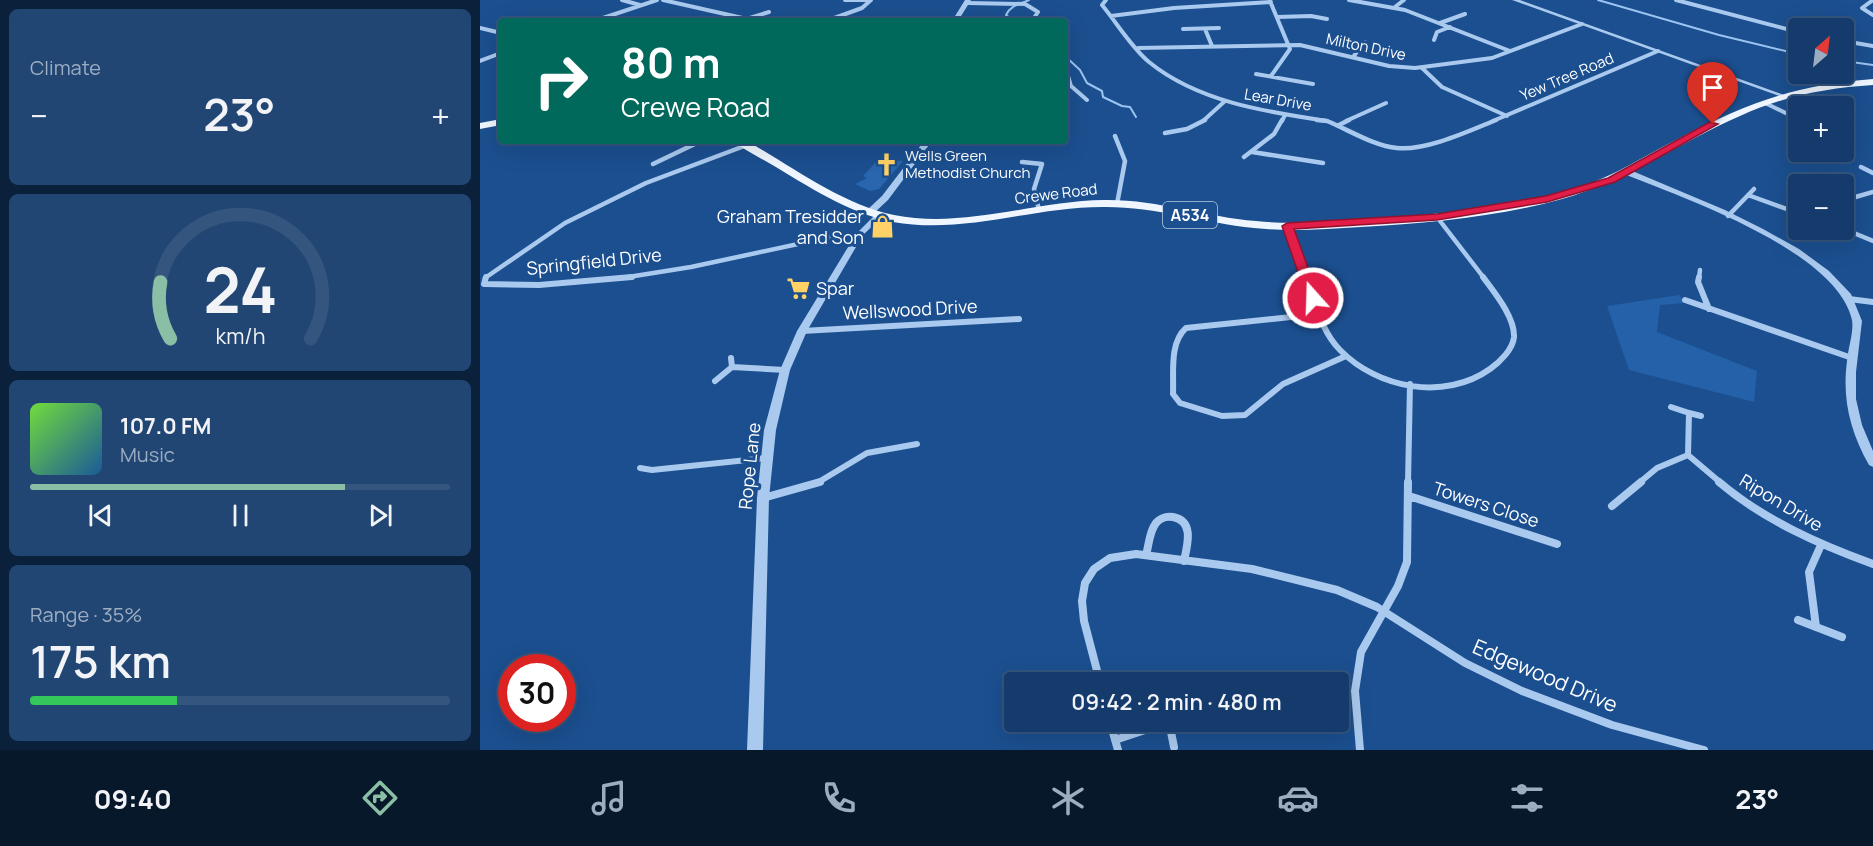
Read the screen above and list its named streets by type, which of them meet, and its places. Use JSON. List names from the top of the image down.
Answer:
{
  "streets": {
    "main road": ["Crewe Road", "A534"],
    "street": [
      "Milton Drive",
      "Yew Tree Road",
      "Lear Drive",
      "Springfield Drive",
      "Wellswood Drive",
      "Rope Lane",
      "Ripon Drive",
      "Towers Close",
      "Edgewood Drive"
    ]
  },
  "crossings": [
    ["Milton Drive", "Lear Drive"],
    ["Yew Tree Road", "Lear Drive"],
    ["Crewe Road", "Rope Lane"],
    ["Springfield Drive", "Rope Lane"],
    ["Wellswood Drive", "Rope Lane"]
  ],
  "places": {
    "church": ["Wells Green Methodist Church"],
    "shop": ["Graham Tresidder and Son"],
    "supermarket": ["Spar"]
  },
  "north": "top right",
  "page": {
    "tile": [
      "Climate",
      ["Range · 35%", "175 km"]
    ],
    "map_buttons": ["+", "−"],
    "turn": ["80 m", "Crewe Road"],
    "heat": ["−", "23°", "+"],
    "song": ["107.0 FM", "Music"],
    "limit": "30",
    "trip": "09:42 · 2 min · 480 m",
    "tabs": ["09:40", "23°"],
    "gauge": ["24", "km/h"]
  }
}
